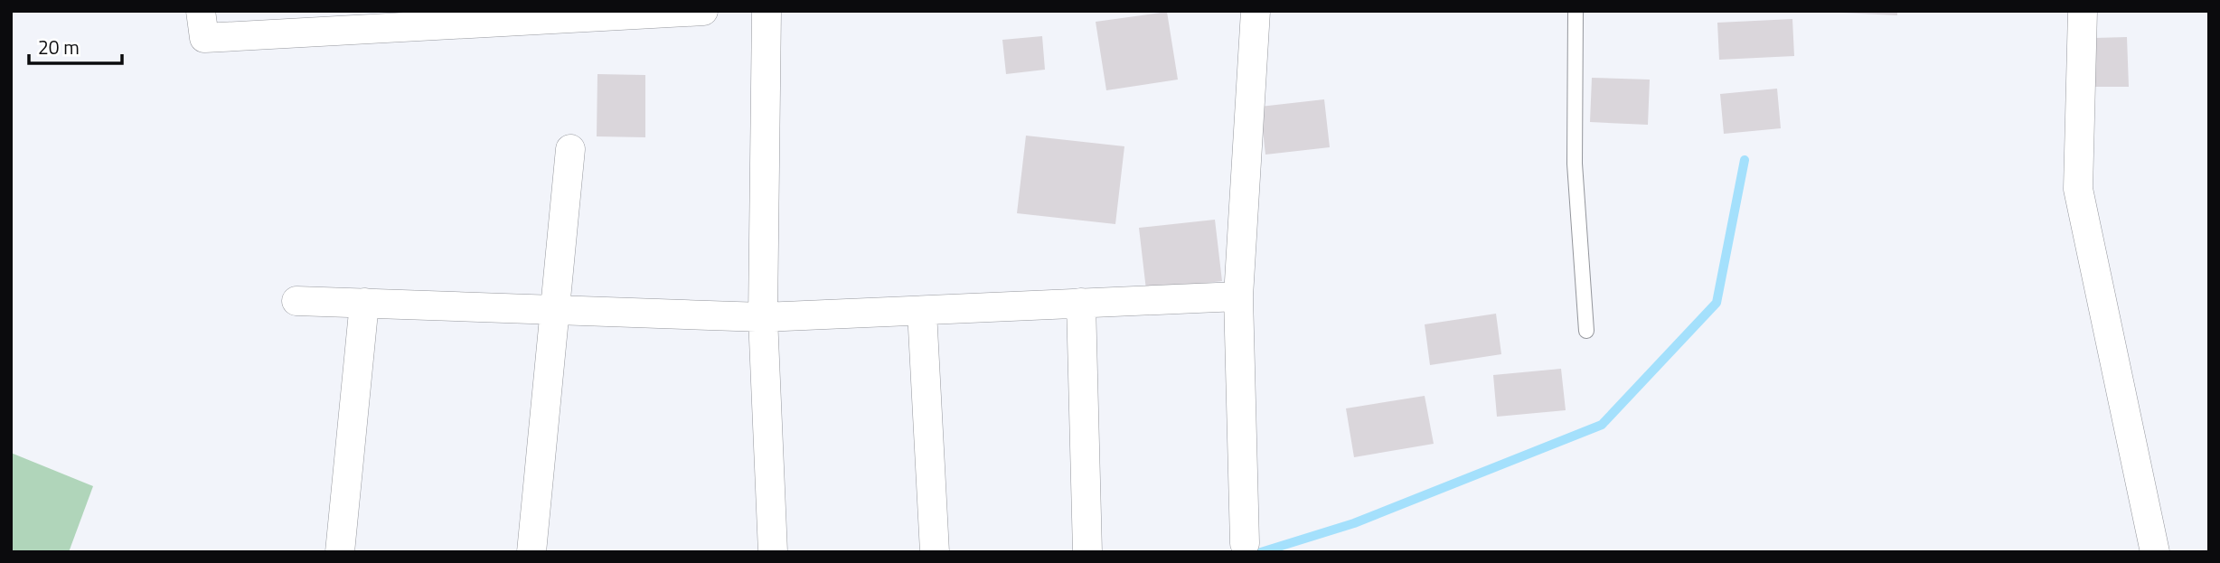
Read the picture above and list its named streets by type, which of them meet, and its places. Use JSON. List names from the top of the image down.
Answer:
{
  "scale_bar": "20 m"
}
